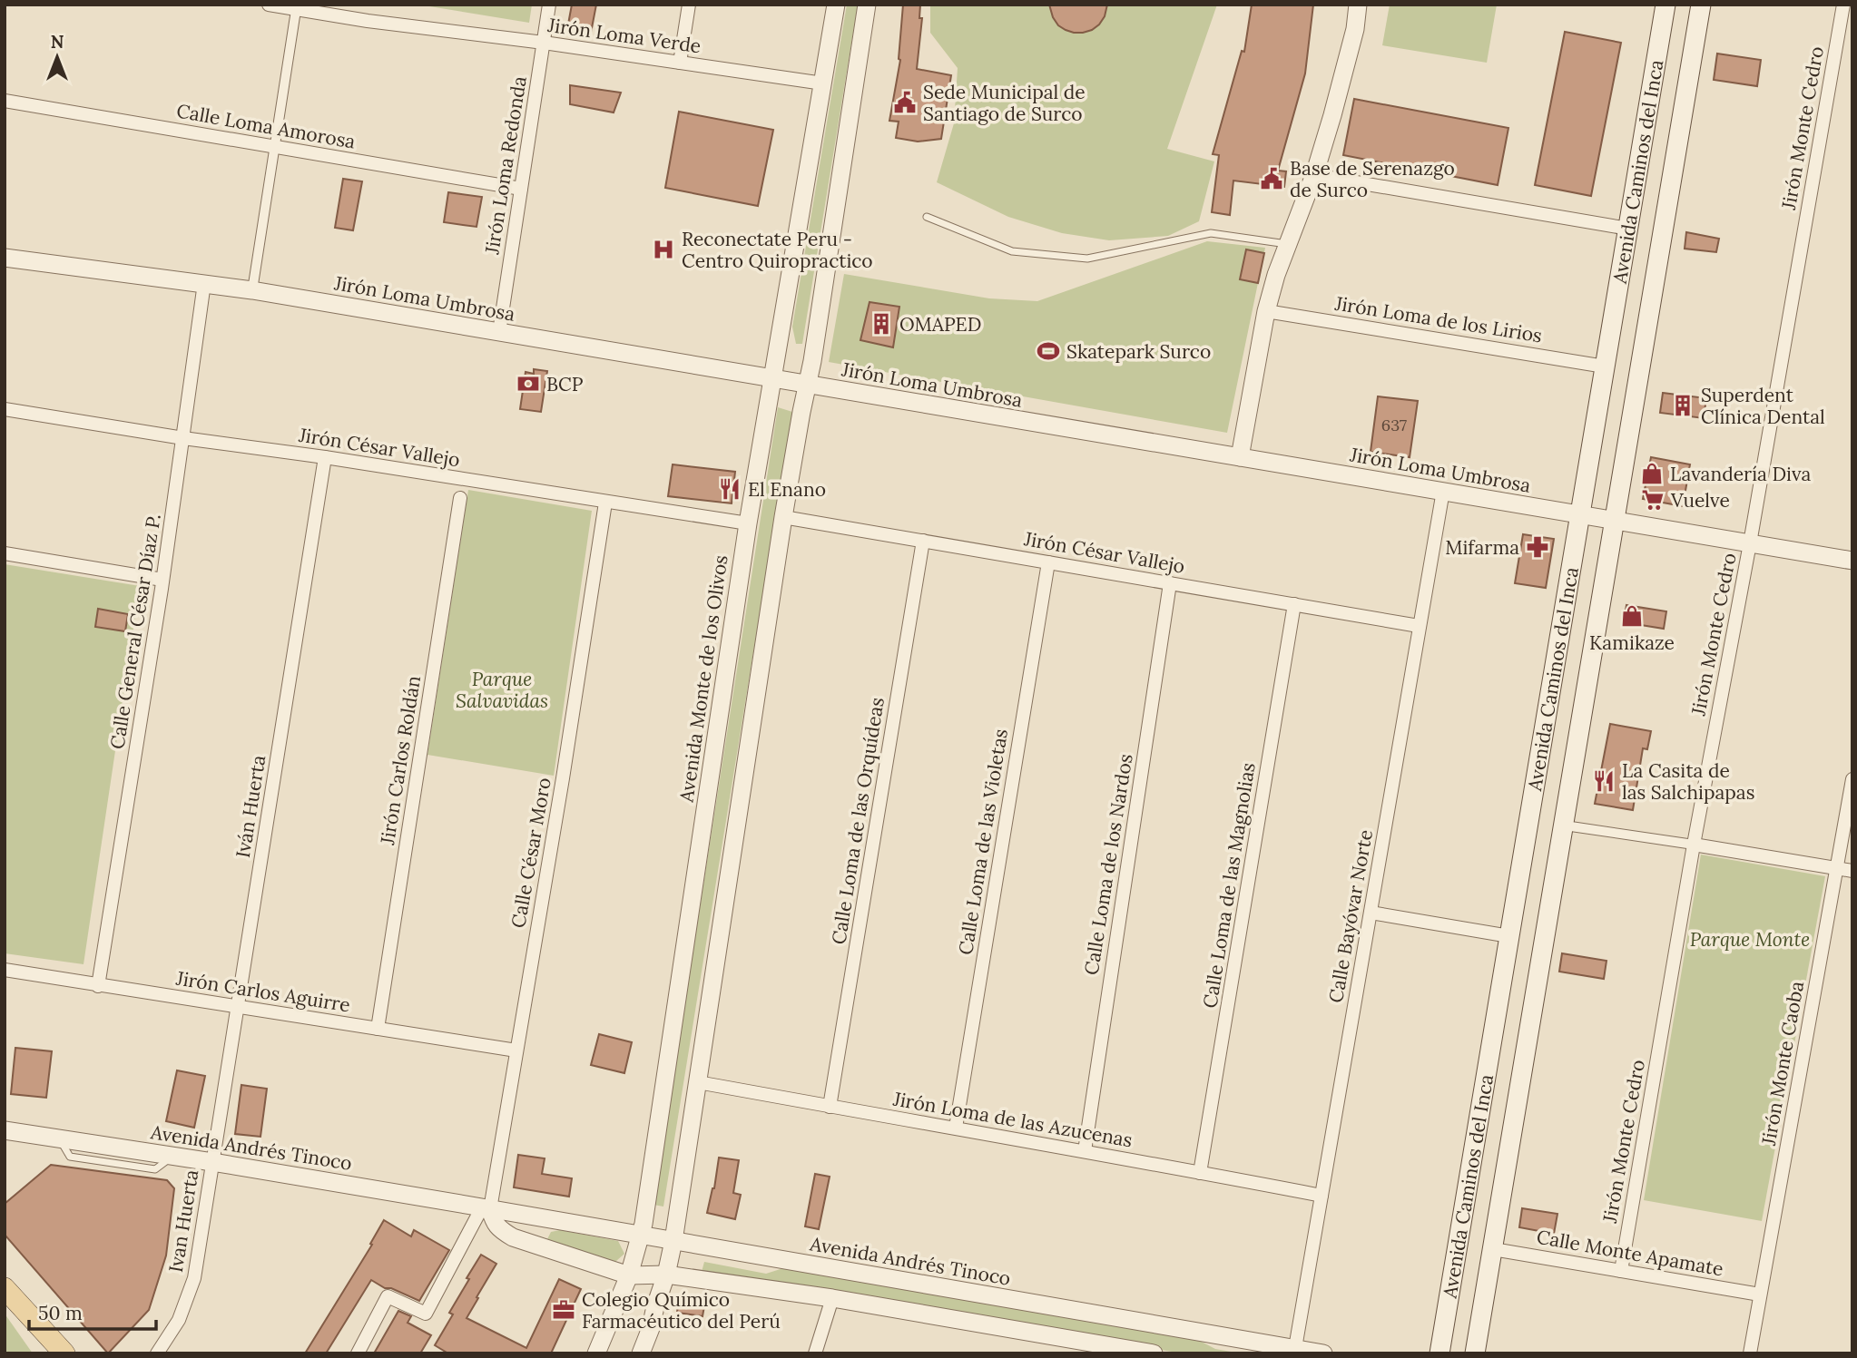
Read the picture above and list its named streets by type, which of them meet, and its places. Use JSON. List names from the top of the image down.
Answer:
{
  "streets": {
    "main road": ["Avenida Caminos del Inca"],
    "street": [
      "Jirón Loma Verde",
      "Calle Loma Amorosa",
      "Jirón Monte Cedro",
      "Jirón Loma Redonda",
      "Jirón Loma Umbrosa",
      "Jirón Loma de los Lirios",
      "Jirón César Vallejo",
      "Calle General César Díaz P.",
      "Avenida Monte de los Olivos",
      "Jirón Carlos Roldán",
      "Iván Huerta",
      "Calle Loma de las Orquídeas",
      "Calle Loma de las Violetas",
      "Calle César Moro",
      "Calle Loma de los Nardos",
      "Calle Loma de las Magnolias",
      "Calle Bayóvar Norte",
      "Jirón Carlos Aguirre",
      "Jirón Monte Caoba",
      "Jirón Loma de las Azucenas",
      "Avenida Andrés Tinoco",
      "Ivan Huerta",
      "Calle Monte Apamate"
    ]
  },
  "crossings": [
    ["Jirón Loma Verde", "Jirón Loma Redonda"],
    ["Jirón Loma Verde", "Avenida Monte de los Olivos"],
    ["Calle Loma Amorosa", "Jirón Loma Redonda"],
    ["Jirón Monte Cedro", "Jirón Loma Umbrosa"],
    ["Jirón Monte Cedro", "Calle Monte Apamate"],
    ["Jirón Loma Redonda", "Jirón Loma Umbrosa"],
    ["Avenida Caminos del Inca", "Jirón Loma Umbrosa"],
    ["Avenida Caminos del Inca", "Jirón Loma de los Lirios"],
    ["Avenida Caminos del Inca", "Calle Monte Apamate"],
    ["Jirón Loma Umbrosa", "Calle General César Díaz P."],
    ["Jirón Loma Umbrosa", "Avenida Monte de los Olivos"],
    ["Jirón Loma Umbrosa", "Calle Bayóvar Norte"],
    ["Jirón César Vallejo", "Calle General César Díaz P."],
    ["Jirón César Vallejo", "Avenida Monte de los Olivos"],
    ["Jirón César Vallejo", "Iván Huerta"],
    ["Jirón César Vallejo", "Calle Loma de las Orquídeas"],
    ["Jirón César Vallejo", "Calle Loma de las Violetas"],
    ["Jirón César Vallejo", "Calle César Moro"],
    ["Jirón César Vallejo", "Calle Loma de los Nardos"],
    ["Jirón César Vallejo", "Calle Loma de las Magnolias"],
    ["Jirón César Vallejo", "Calle Bayóvar Norte"],
    ["Calle General César Díaz P.", "Jirón Carlos Aguirre"],
    ["Avenida Monte de los Olivos", "Avenida Andrés Tinoco"],
    ["Jirón Carlos Roldán", "Jirón Carlos Aguirre"],
    ["Iván Huerta", "Jirón Carlos Aguirre"],
    ["Iván Huerta", "Avenida Andrés Tinoco"],
    ["Iván Huerta", "Ivan Huerta"],
    ["Calle Loma de las Orquídeas", "Jirón Loma de las Azucenas"],
    ["Calle Loma de las Violetas", "Jirón Loma de las Azucenas"],
    ["Calle César Moro", "Jirón Carlos Aguirre"],
    ["Calle César Moro", "Avenida Andrés Tinoco"],
    ["Calle Loma de los Nardos", "Jirón Loma de las Azucenas"],
    ["Calle Loma de las Magnolias", "Jirón Loma de las Azucenas"],
    ["Calle Bayóvar Norte", "Jirón Loma de las Azucenas"],
    ["Calle Bayóvar Norte", "Avenida Andrés Tinoco"],
    ["Jirón Monte Caoba", "Calle Monte Apamate"],
    ["Avenida Andrés Tinoco", "Ivan Huerta"]
  ],
  "parks": ["Parque Salvavidas", "Parque Monte"],
  "places": {
    "public building": ["Sede Municipal de Santiago de Surco", "Base de Serenazgo de Surco"],
    "hospital": ["Reconectate Peru - Centro Quiropractico"],
    "building": ["OMAPED", "Superdent Clínica Dental"],
    "sports": ["Skatepark Surco"],
    "bank": ["BCP"],
    "shop": ["Lavandería Diva", "Kamikaze"],
    "restaurant": ["El Enano", "La Casita de las Salchipapas"],
    "supermarket": ["Vuelve"],
    "pharmacy": ["Mifarma"],
    "office": ["Colegio Químico Farmacéutico del Perú"]
  },
  "house_numbers": ["637"],
  "scale_bar": "50 m",
  "north": "top"
}
